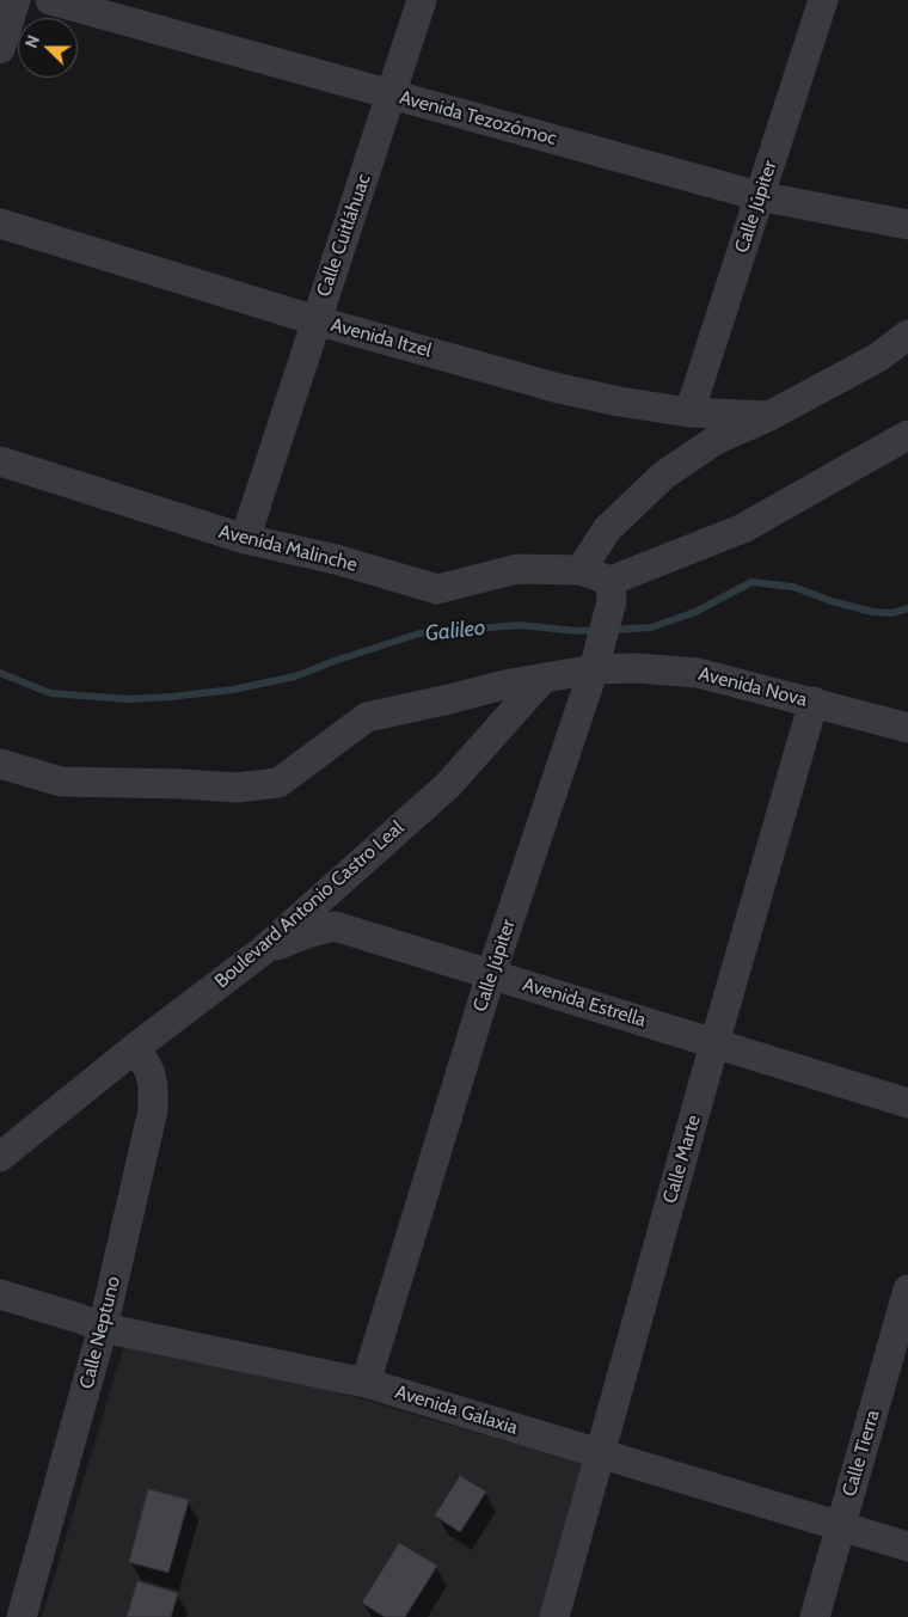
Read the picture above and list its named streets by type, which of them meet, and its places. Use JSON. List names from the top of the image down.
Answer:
{
  "streets": {
    "street": [
      "Avenida Tezozómoc",
      "Calle Júpiter",
      "Calle Cuitláhuac",
      "Avenida Itzel",
      "Avenida Malinche",
      "Avenida Nova",
      "Boulevard Antonio Castro Leal",
      "Avenida Estrella",
      "Calle Marte",
      "Calle Neptuno",
      "Avenida Galaxia",
      "Calle Tierra"
    ]
  },
  "crossings": [
    ["Avenida Tezozómoc", "Calle Júpiter"],
    ["Avenida Tezozómoc", "Calle Cuitláhuac"],
    ["Calle Júpiter", "Avenida Itzel"],
    ["Calle Júpiter", "Avenida Nova"],
    ["Calle Júpiter", "Avenida Estrella"],
    ["Calle Júpiter", "Avenida Galaxia"],
    ["Calle Cuitláhuac", "Avenida Itzel"],
    ["Calle Cuitláhuac", "Avenida Malinche"],
    ["Avenida Nova", "Boulevard Antonio Castro Leal"],
    ["Avenida Nova", "Calle Marte"],
    ["Boulevard Antonio Castro Leal", "Avenida Estrella"],
    ["Boulevard Antonio Castro Leal", "Calle Neptuno"],
    ["Avenida Estrella", "Calle Marte"],
    ["Calle Marte", "Avenida Galaxia"],
    ["Calle Neptuno", "Avenida Galaxia"],
    ["Avenida Galaxia", "Calle Tierra"]
  ],
  "water": ["Galileo"],
  "north": "left"
}
